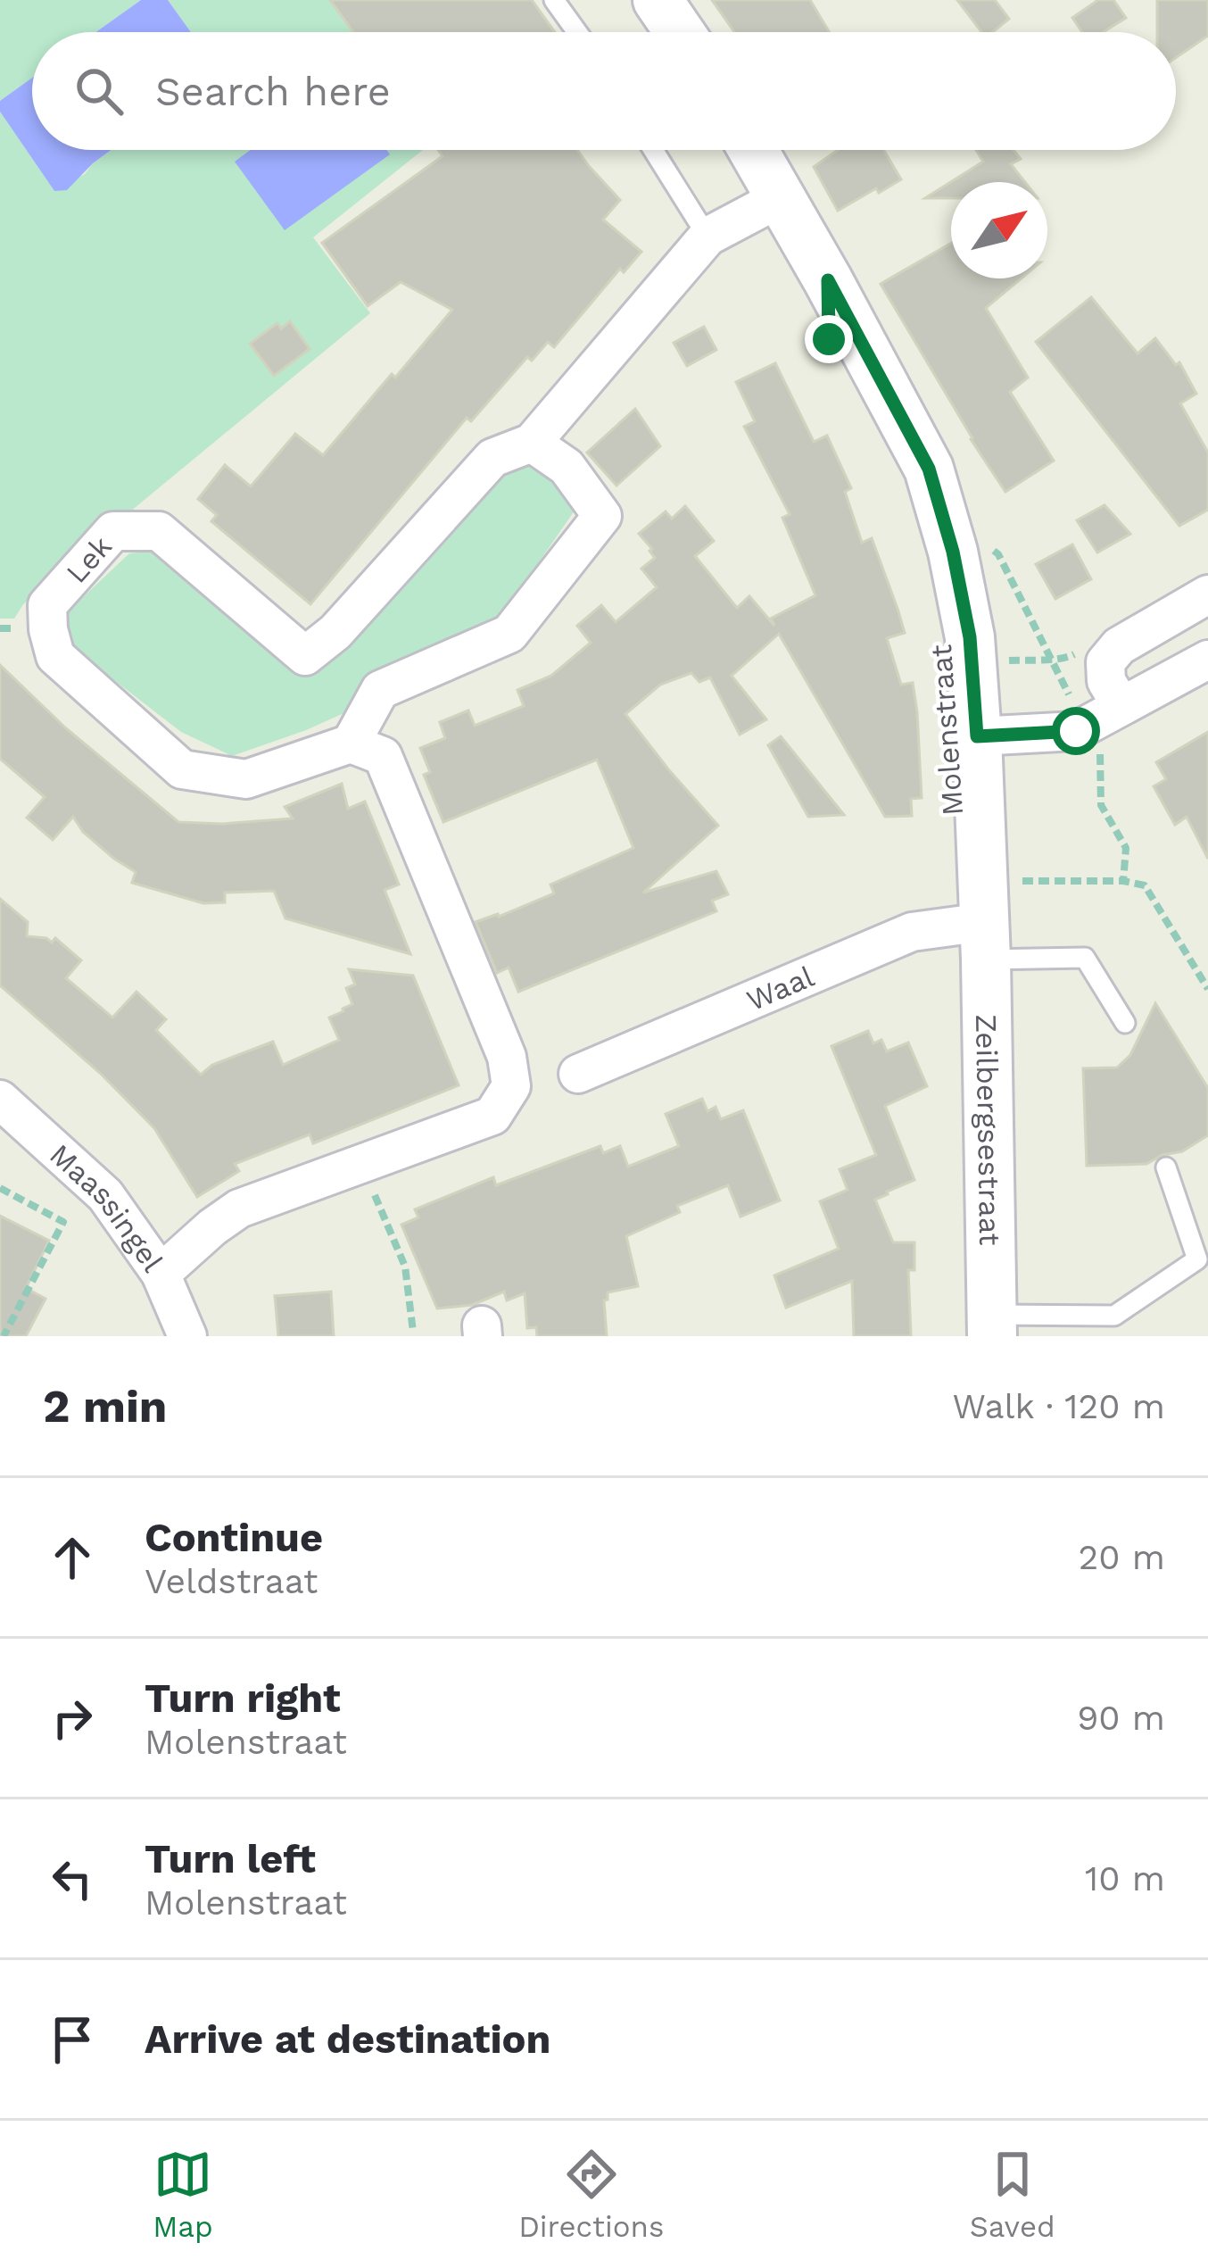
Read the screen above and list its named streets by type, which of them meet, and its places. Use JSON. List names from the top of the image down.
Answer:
{
  "streets": {
    "street": [
      "Lek",
      "Molenstraat",
      "Waal",
      "Zeilbergsestraat",
      "Maassingel"
    ]
  },
  "crossings": [
    ["Lek", "Molenstraat"],
    ["Molenstraat", "Waal"],
    ["Molenstraat", "Zeilbergsestraat"],
    ["Waal", "Zeilbergsestraat"]
  ],
  "north": "top right",
  "page": {
    "search": "Search here",
    "heading": ["2 min", "Walk · 120 m"],
    "list": [
      ["Continue", "Veldstraat", "20 m"],
      ["Turn right", "Molenstraat", "90 m"],
      ["Turn left", "Molenstraat", "10 m"],
      "Arrive at destination"
    ],
    "nav": ["Map", "Directions", "Saved"]
  }
}
